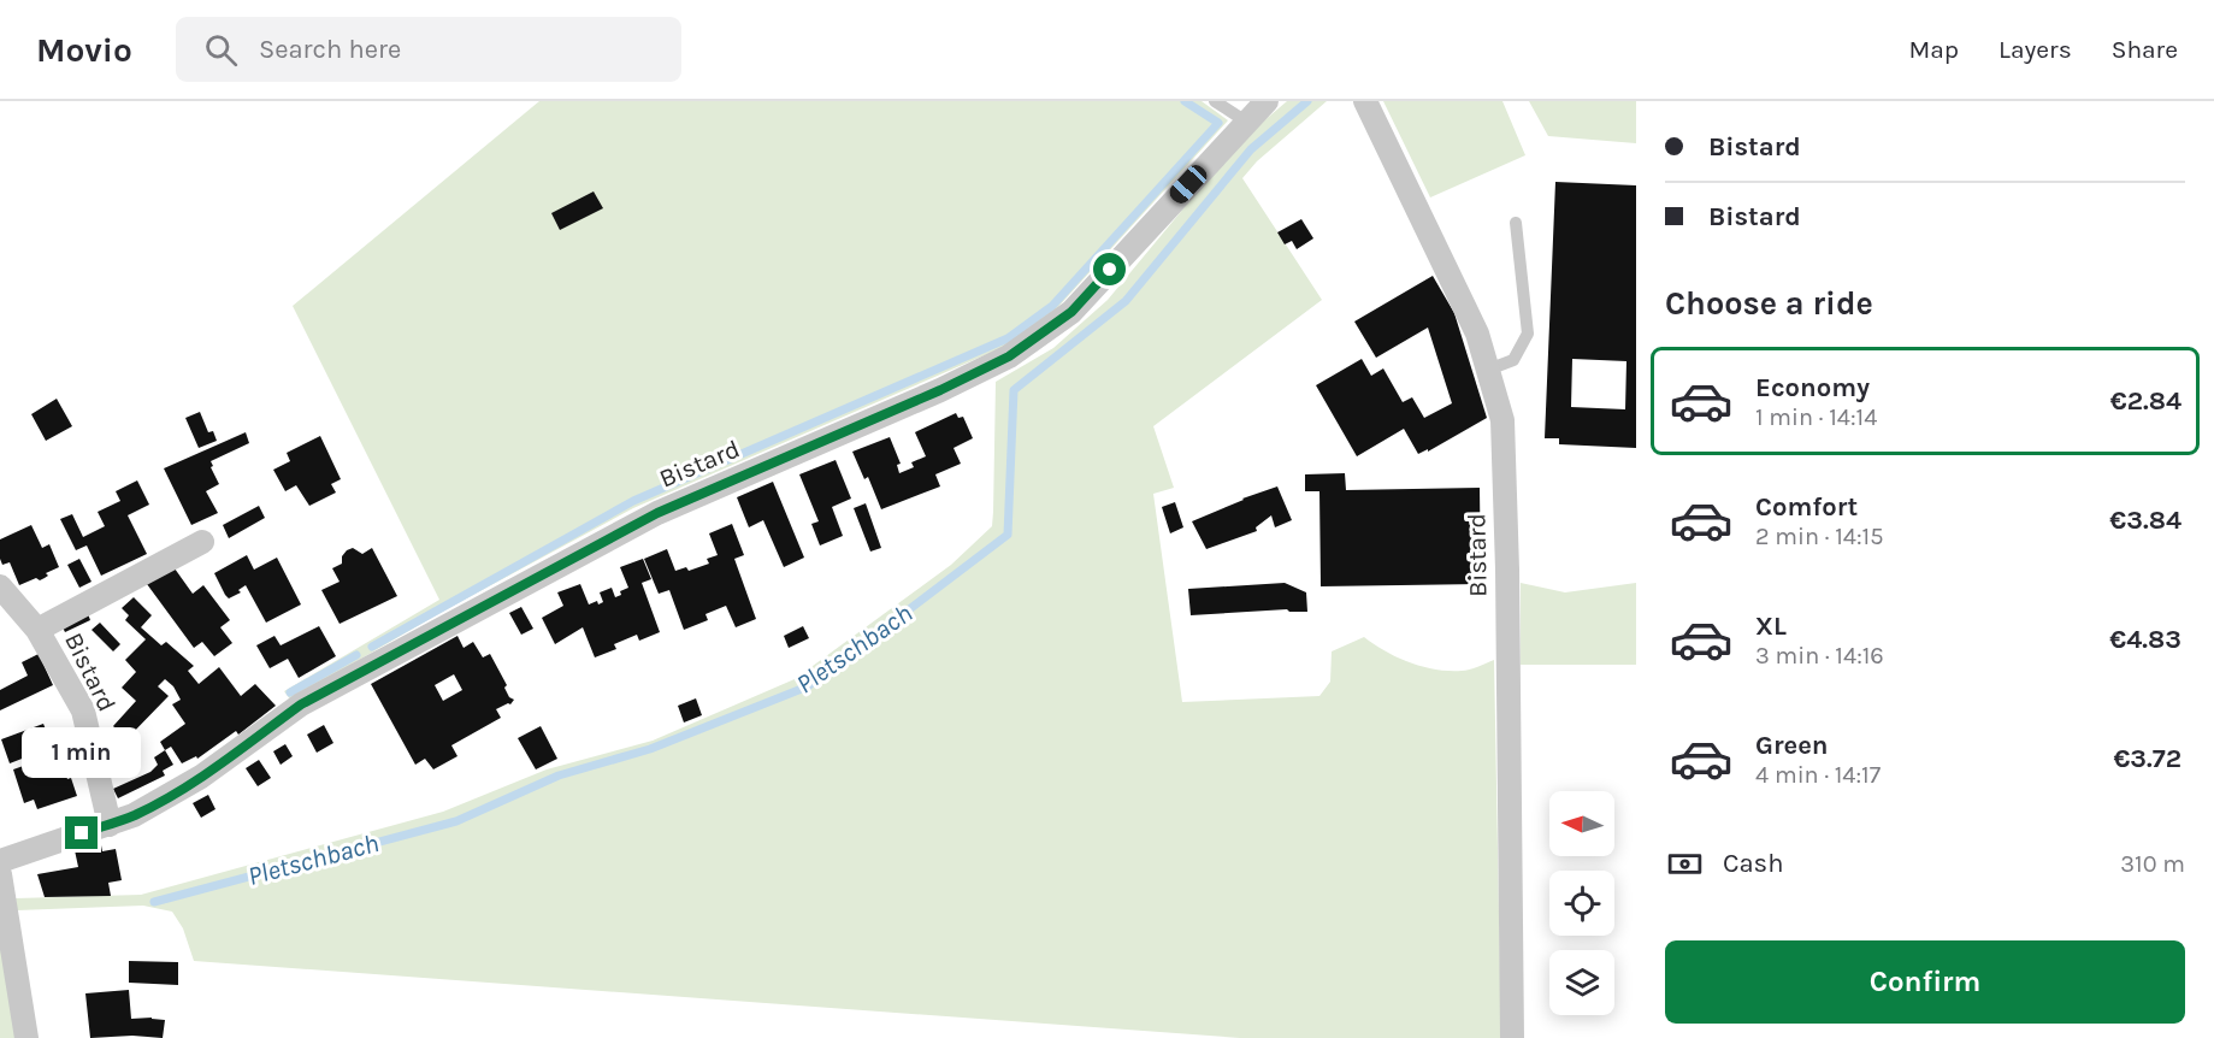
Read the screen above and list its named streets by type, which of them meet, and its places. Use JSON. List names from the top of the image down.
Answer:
{
  "streets": {
    "street": ["Bistard"]
  },
  "water": ["Pletschbach"],
  "north": "left",
  "page": {
    "header": "Movio",
    "search": "Search here",
    "nav": ["Map", "Layers", "Share"],
    "banner": ["Bistard", "Bistard"],
    "heading": "Choose a ride",
    "list": [
      {
        "name": "Economy",
        "note": "1 min · 14:14",
        "value": "€2.84"
      },
      {
        "name": "Comfort",
        "note": "2 min · 14:15",
        "value": "€3.84"
      },
      {
        "name": "XL",
        "note": "3 min · 14:16",
        "value": "€4.83"
      },
      {
        "name": "Green",
        "note": "4 min · 14:17",
        "value": "€3.72"
      }
    ],
    "bubble": "1 min",
    "pay": ["Cash", "310 m"],
    "buttons": "Confirm"
  }
}
